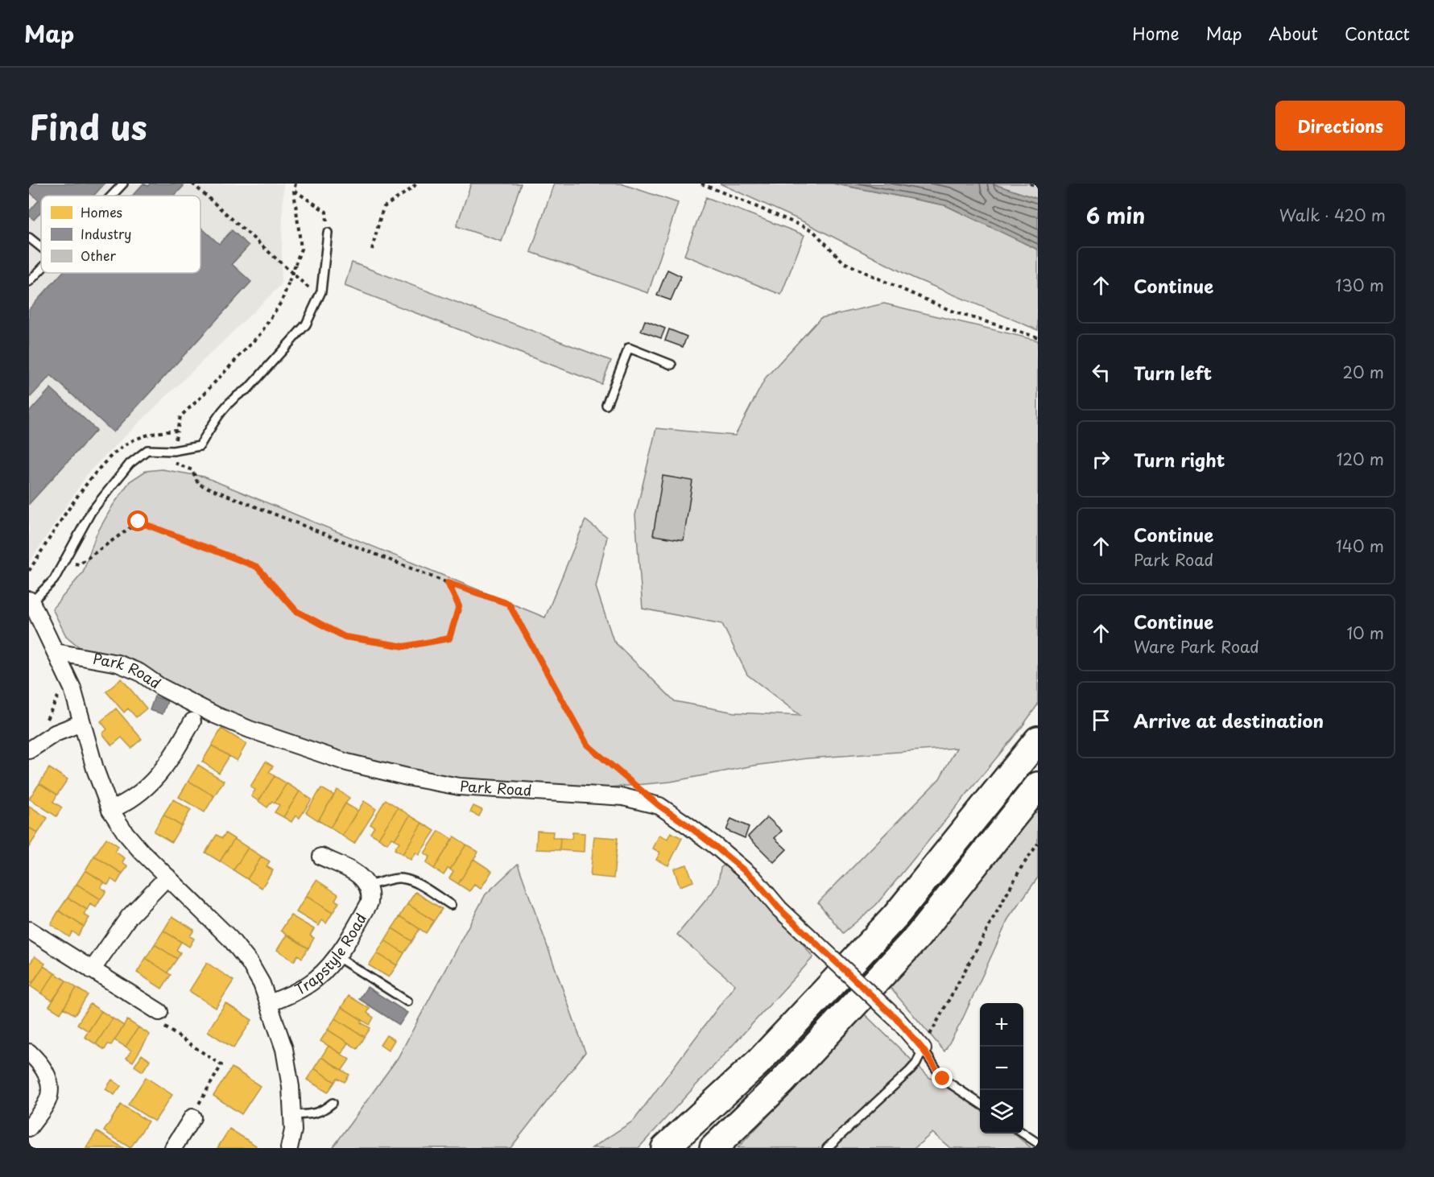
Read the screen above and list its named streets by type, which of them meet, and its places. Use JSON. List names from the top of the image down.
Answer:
{
  "streets": {
    "street": ["Park Road", "Trapstyle Road"]
  },
  "legend": ["Homes", "Industry", "Other"],
  "page": {
    "header": "Map",
    "nav": [
      "Home",
      "Map",
      "About",
      "Contact"
    ],
    "title": "Find us",
    "buttons": "Directions",
    "heading": ["6 min", "Walk · 420 m"],
    "list": [
      ["Continue", "130 m"],
      ["Turn left", "20 m"],
      ["Turn right", "120 m"],
      ["Continue", "Park Road", "140 m"],
      ["Continue", "Ware Park Road", "10 m"],
      "Arrive at destination"
    ],
    "map_buttons": ["+", "−"]
  }
}
